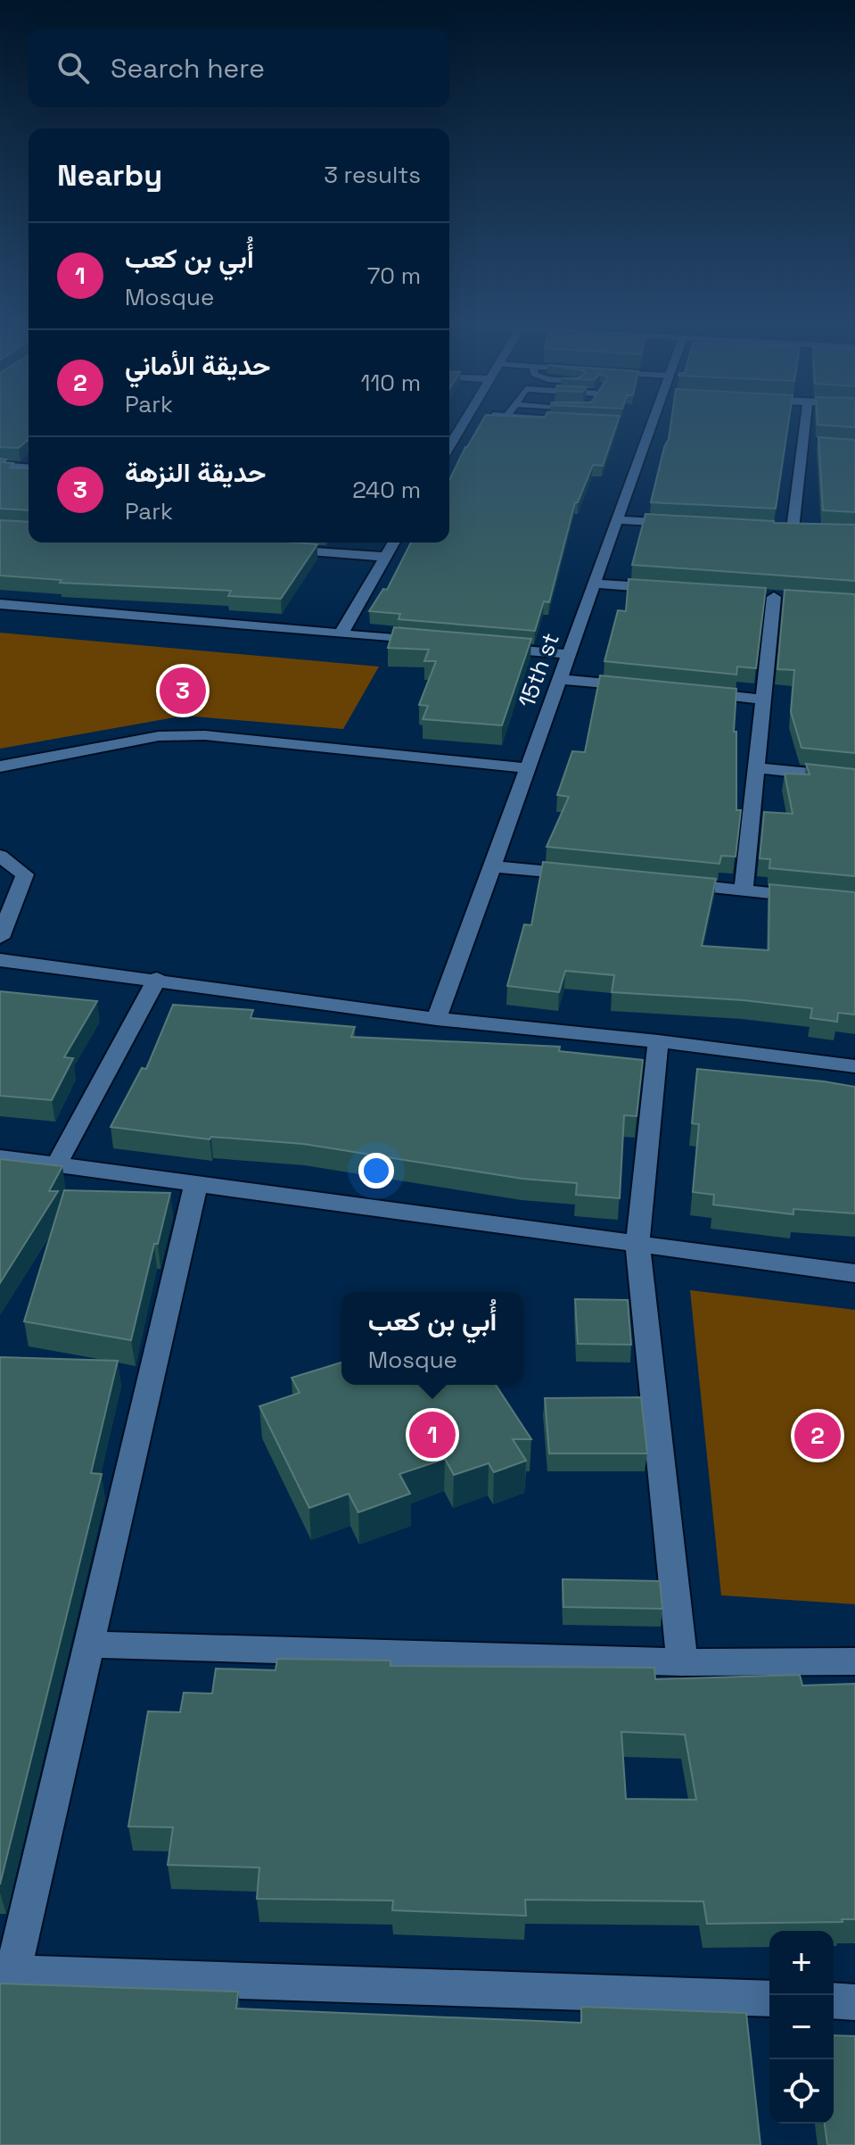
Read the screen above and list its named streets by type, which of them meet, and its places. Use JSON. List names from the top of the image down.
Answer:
{
  "streets": {
    "street": ["15th st"]
  },
  "page": {
    "search": "Search here",
    "heading": ["Nearby", "3 results"],
    "list": [
      {
        "mark": "1",
        "name": "أُبي بن كعب",
        "note": "Mosque",
        "value": "70 m"
      },
      {
        "mark": "2",
        "name": "حديقة الأماني",
        "note": "Park",
        "value": "110 m"
      },
      {
        "mark": "3",
        "name": "حديقة النزهة",
        "note": "Park",
        "value": "240 m"
      }
    ],
    "pins": ["3", "1", "2"],
    "popup": ["أُبي بن كعب", "Mosque"],
    "map_buttons": ["+", "−"]
  }
}
